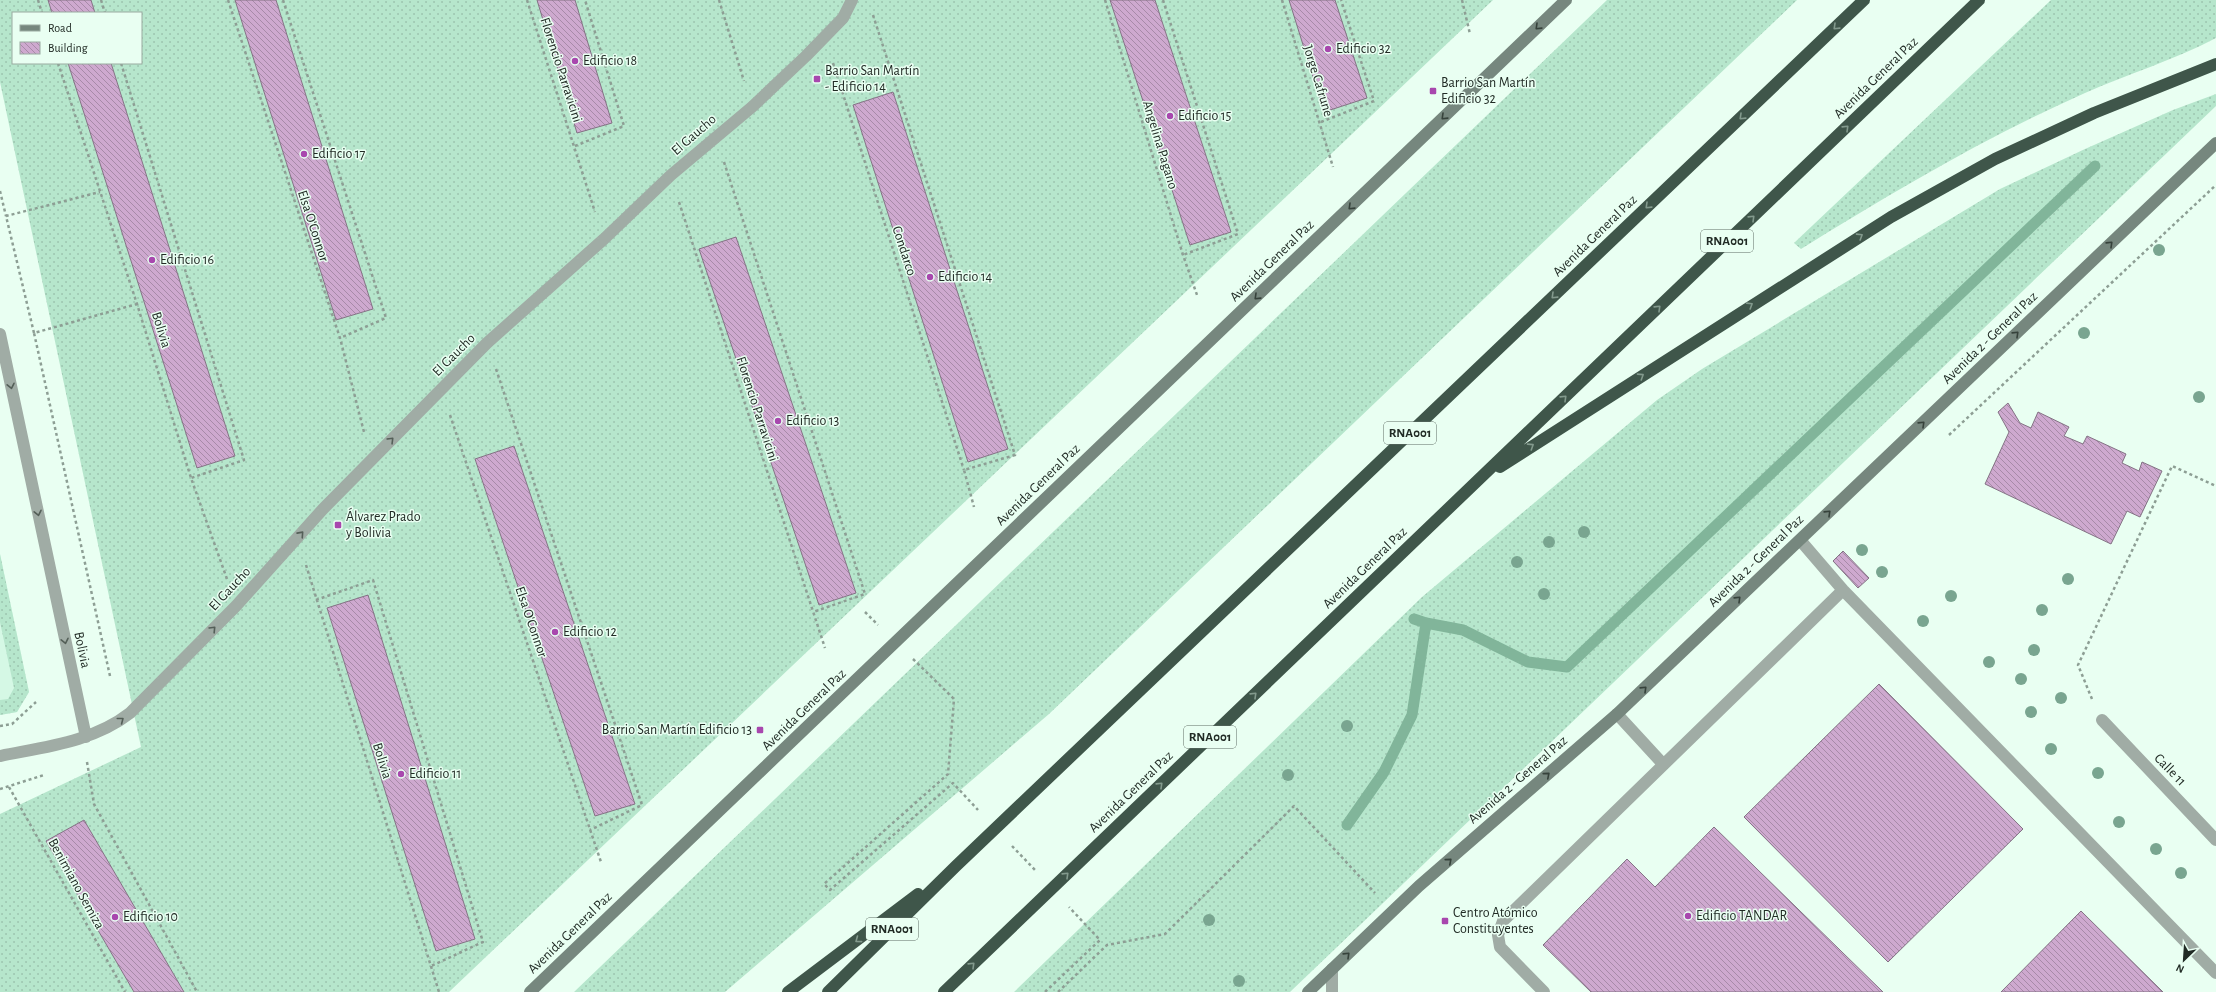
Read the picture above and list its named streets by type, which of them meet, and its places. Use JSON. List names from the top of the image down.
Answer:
{
  "streets": {
    "highway": ["Avenida General Paz", "RNA001"],
    "street": [
      "El Gaucho",
      "Bolivia",
      "Avenida 2 - General Paz",
      "Calle 11"
    ],
    "path": [
      "Florencio Parravicini",
      "Jorge Cafrune",
      "Angelina Pagano",
      "Elsa O'Connor",
      "Condarco",
      "Benimiano Semiza"
    ]
  },
  "crossings": [
    ["Florencio Parravicini", "El Gaucho"],
    ["El Gaucho", "Elsa O'Connor"],
    ["El Gaucho", "Condarco"],
    ["El Gaucho", "Bolivia"]
  ],
  "one_way": ["El Gaucho", "Avenida 2 - General Paz"],
  "places": {
    "other": [
      "Edificio 32",
      "Edificio 18",
      "Edificio 15",
      "Edificio 17",
      "Edificio 16",
      "Edificio 14",
      "Edificio 13",
      "Edificio 12",
      "Edificio 11",
      "Edificio TANDAR",
      "Edificio 10"
    ],
    "transit": [
      "Barrio San Martín - Edificio 14",
      "Barrio San Martín Edificio 32",
      "Álvarez Prado y Bolivia",
      "Barrio San Martín Edificio 13",
      "Centro Atómico Constituyentes"
    ]
  },
  "legend": ["Road", "Building"],
  "north": "bottom left"
}
